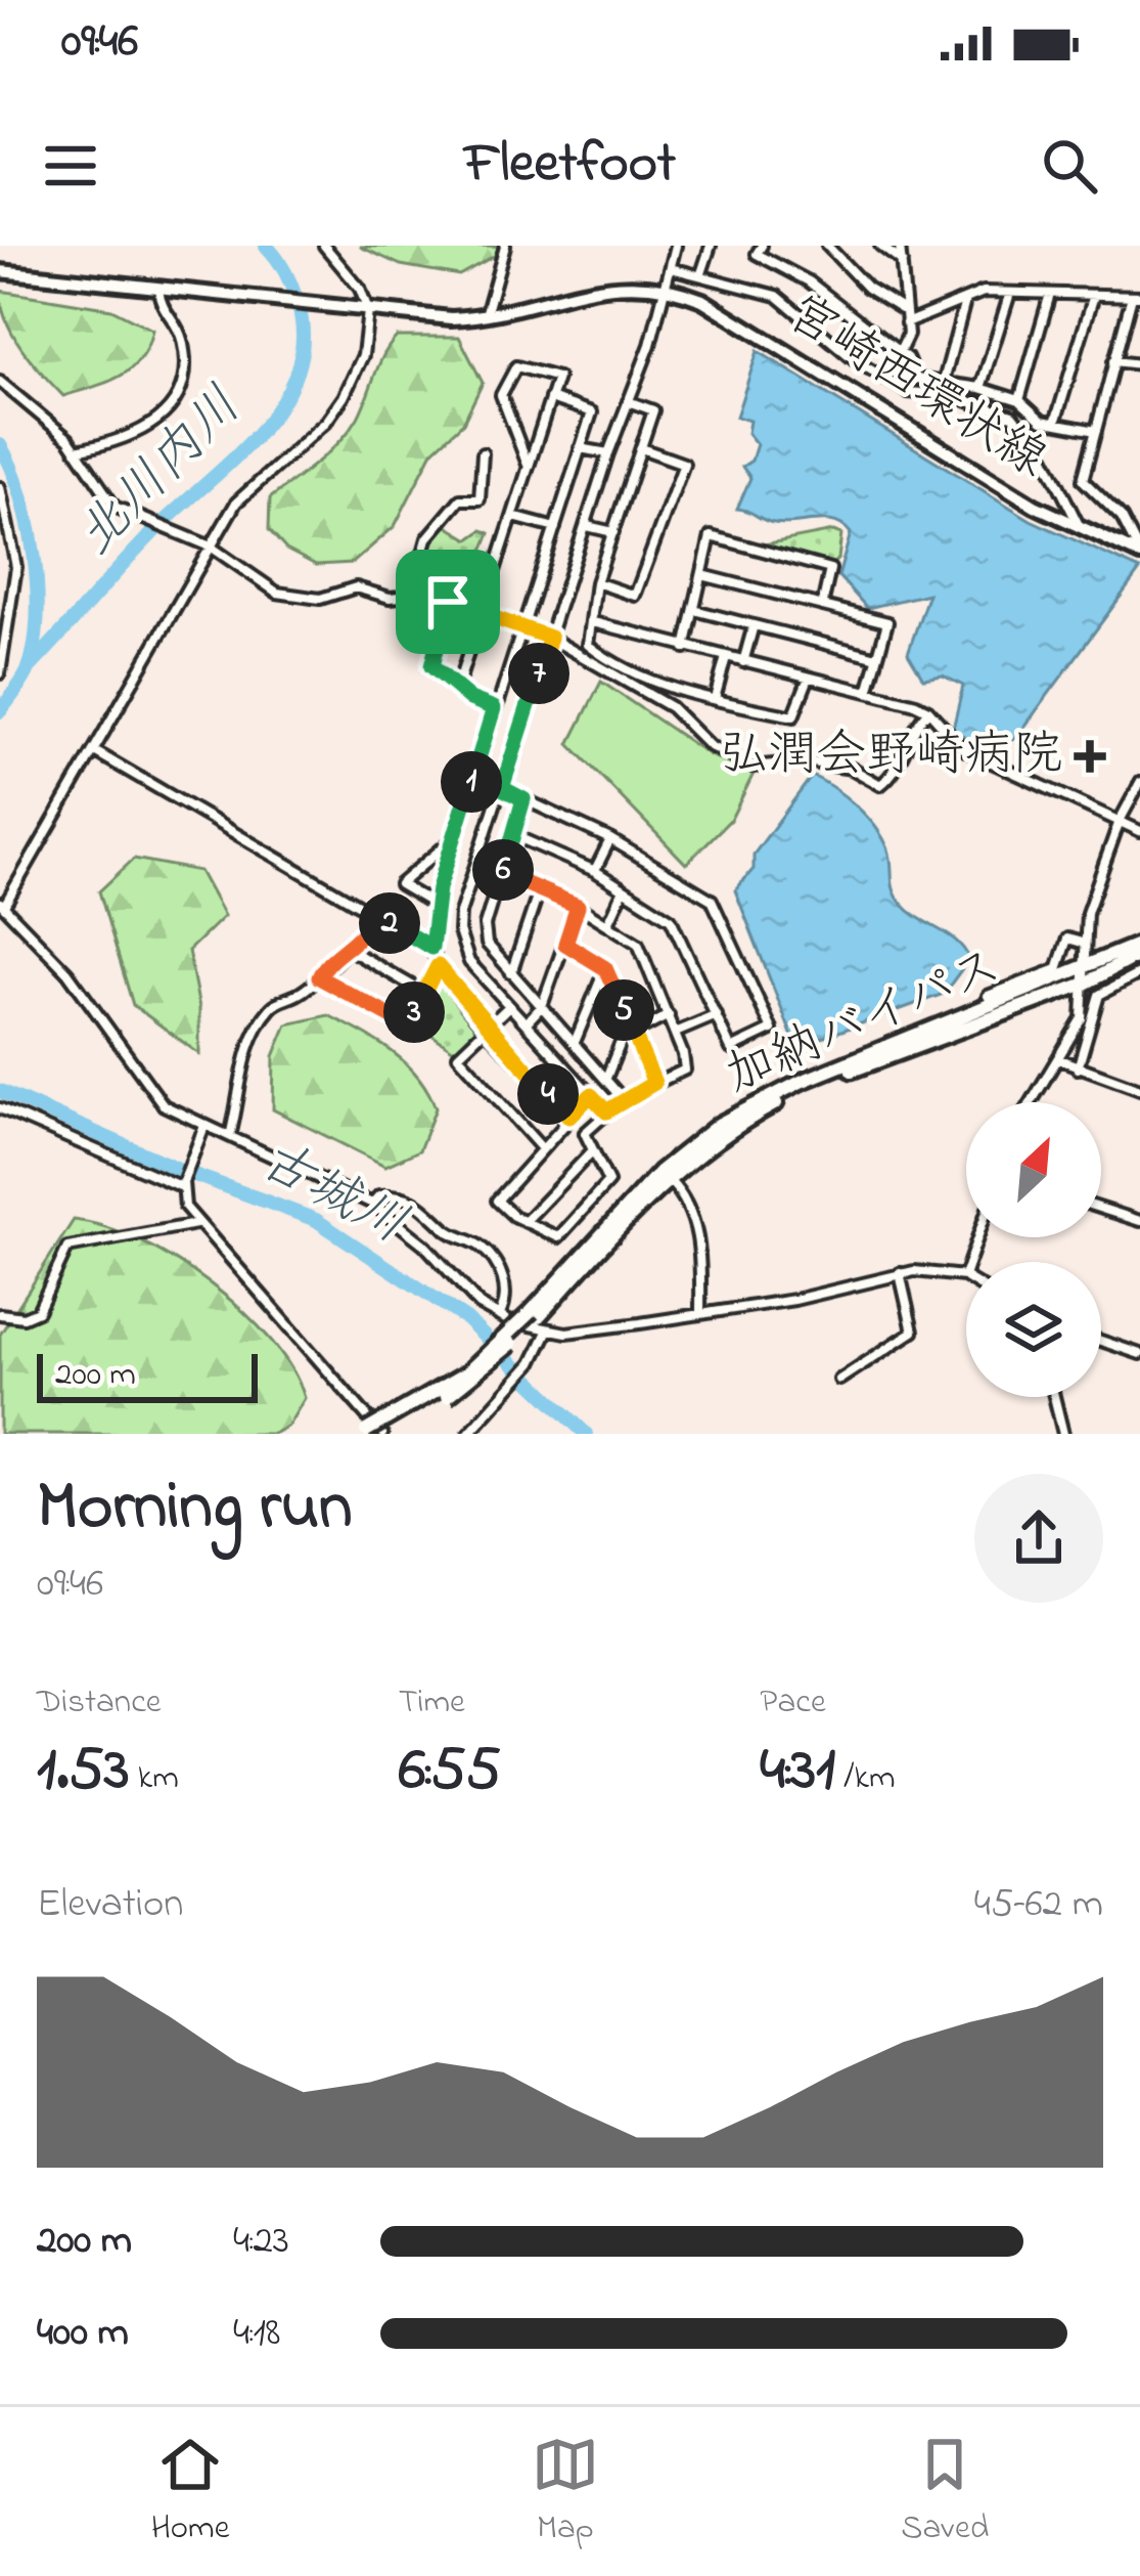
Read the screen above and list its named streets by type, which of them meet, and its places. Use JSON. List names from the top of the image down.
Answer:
{
  "streets": {
    "highway": ["加納バイパス"],
    "main road": ["宮崎西環状線"]
  },
  "water": ["北川内川", "古城川"],
  "places": {
    "health": ["弘潤会野崎病院"]
  },
  "scale_bar": "200 m",
  "north": "top right",
  "page": {
    "status": "09:46",
    "header": "Fleetfoot",
    "pins": [
      "7",
      "1",
      "6",
      "2",
      "5",
      "3",
      "4"
    ],
    "scale": "200 m",
    "heading": ["Morning run", "09:46"],
    "stats": [
      ["Distance", "1.53 km"],
      ["Time", "6:55"],
      ["Pace", "4:31 /km"]
    ],
    "chart": ["Elevation", "45–62 m"],
    "list": [
      {
        "name": "200 m",
        "note": "4:23"
      },
      {
        "name": "400 m",
        "note": "4:18"
      }
    ],
    "tabs": ["Home", "Map", "Saved"]
  }
}
